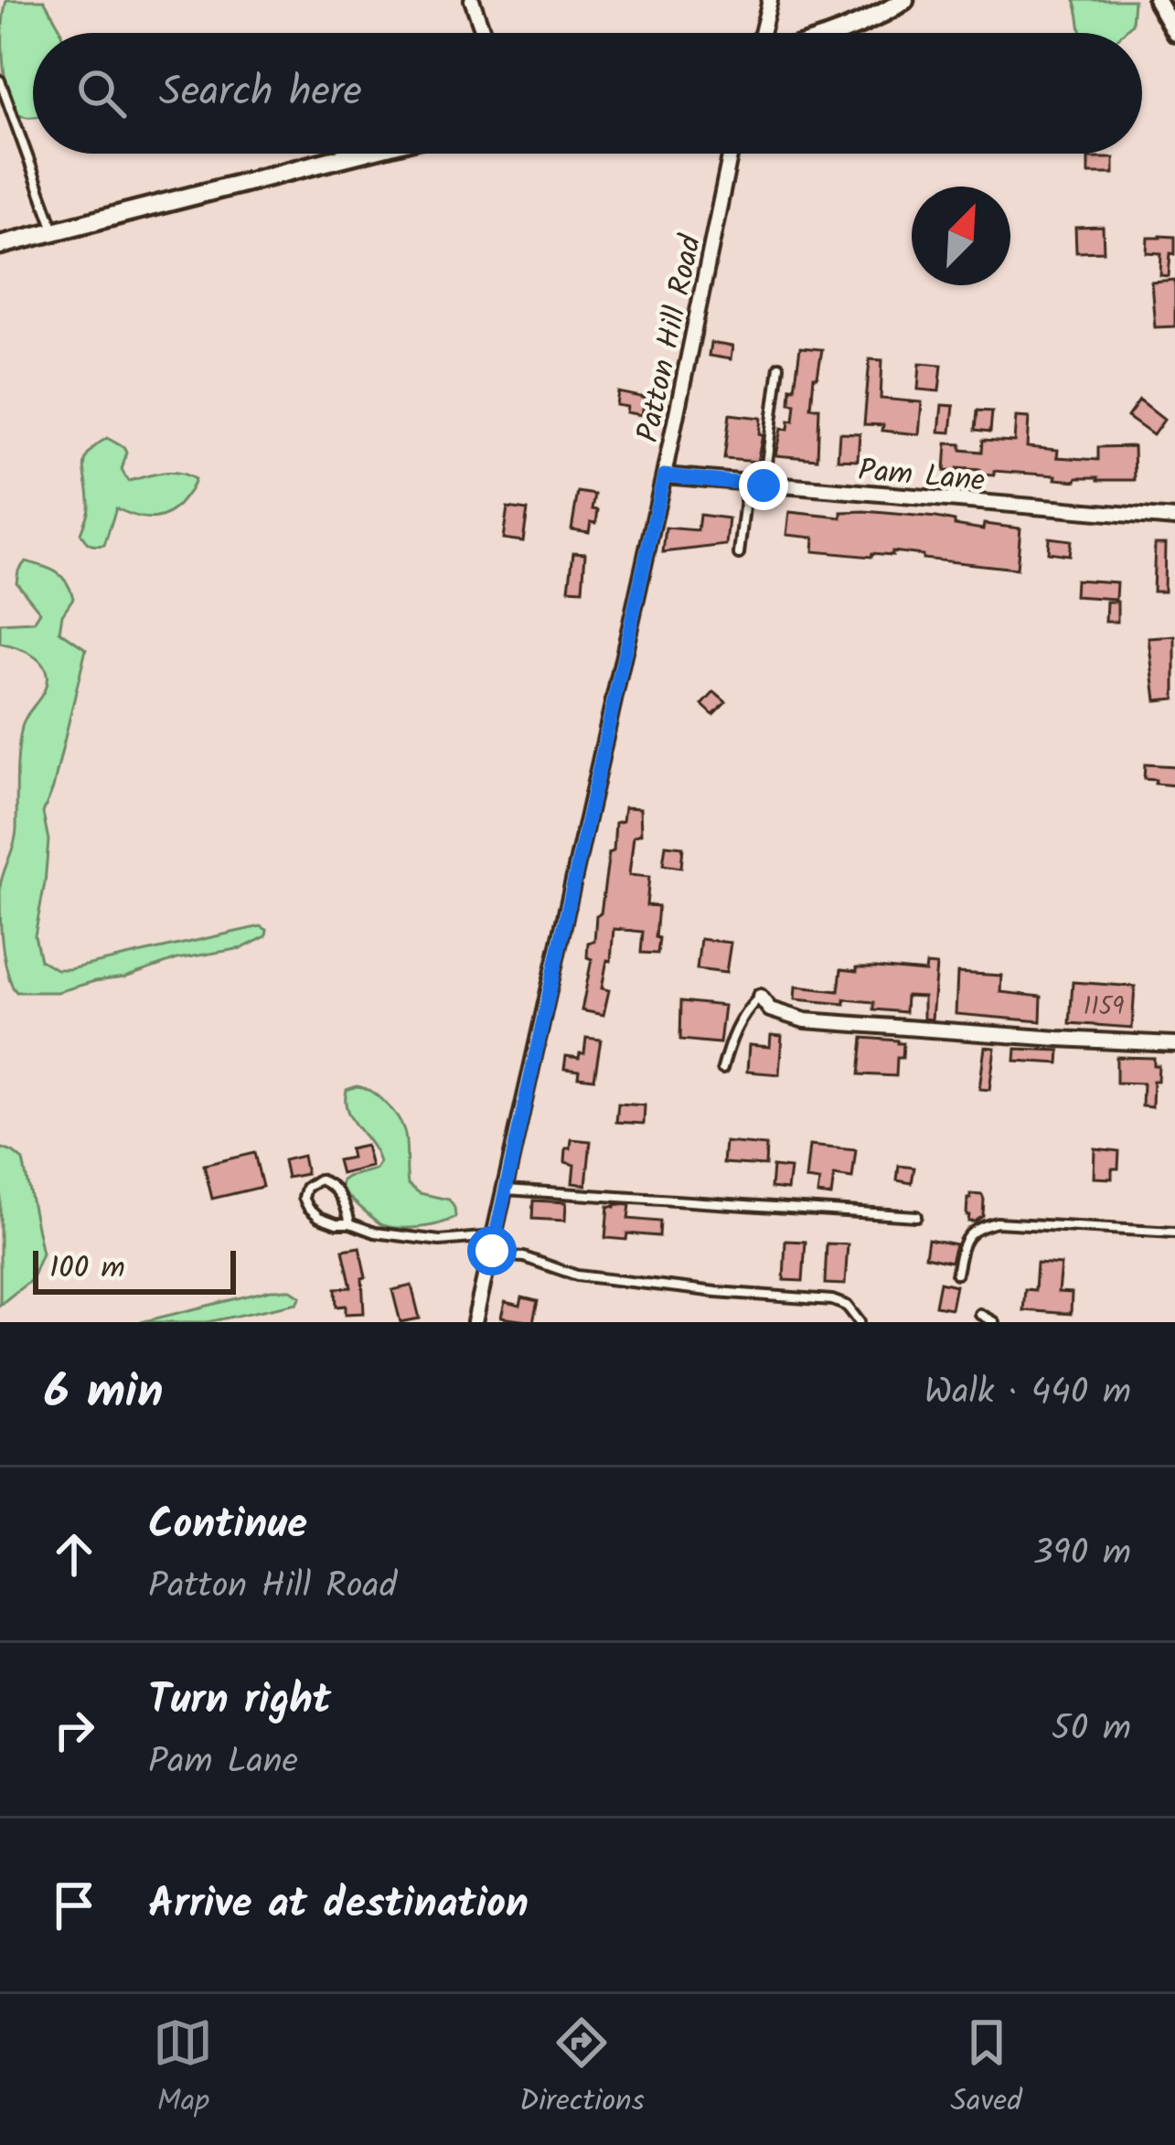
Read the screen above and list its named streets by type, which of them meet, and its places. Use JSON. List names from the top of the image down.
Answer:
{
  "streets": {
    "street": ["Patton Hill Road", "Pam Lane"]
  },
  "crossings": [
    ["Patton Hill Road", "Pam Lane"]
  ],
  "house_numbers": ["1159"],
  "scale_bar": "100 m",
  "north": "top right",
  "page": {
    "search": "Search here",
    "scale": "100 m",
    "heading": ["6 min", "Walk · 440 m"],
    "list": [
      ["Continue", "Patton Hill Road", "390 m"],
      ["Turn right", "Pam Lane", "50 m"],
      "Arrive at destination"
    ],
    "nav": ["Map", "Directions", "Saved"]
  }
}
